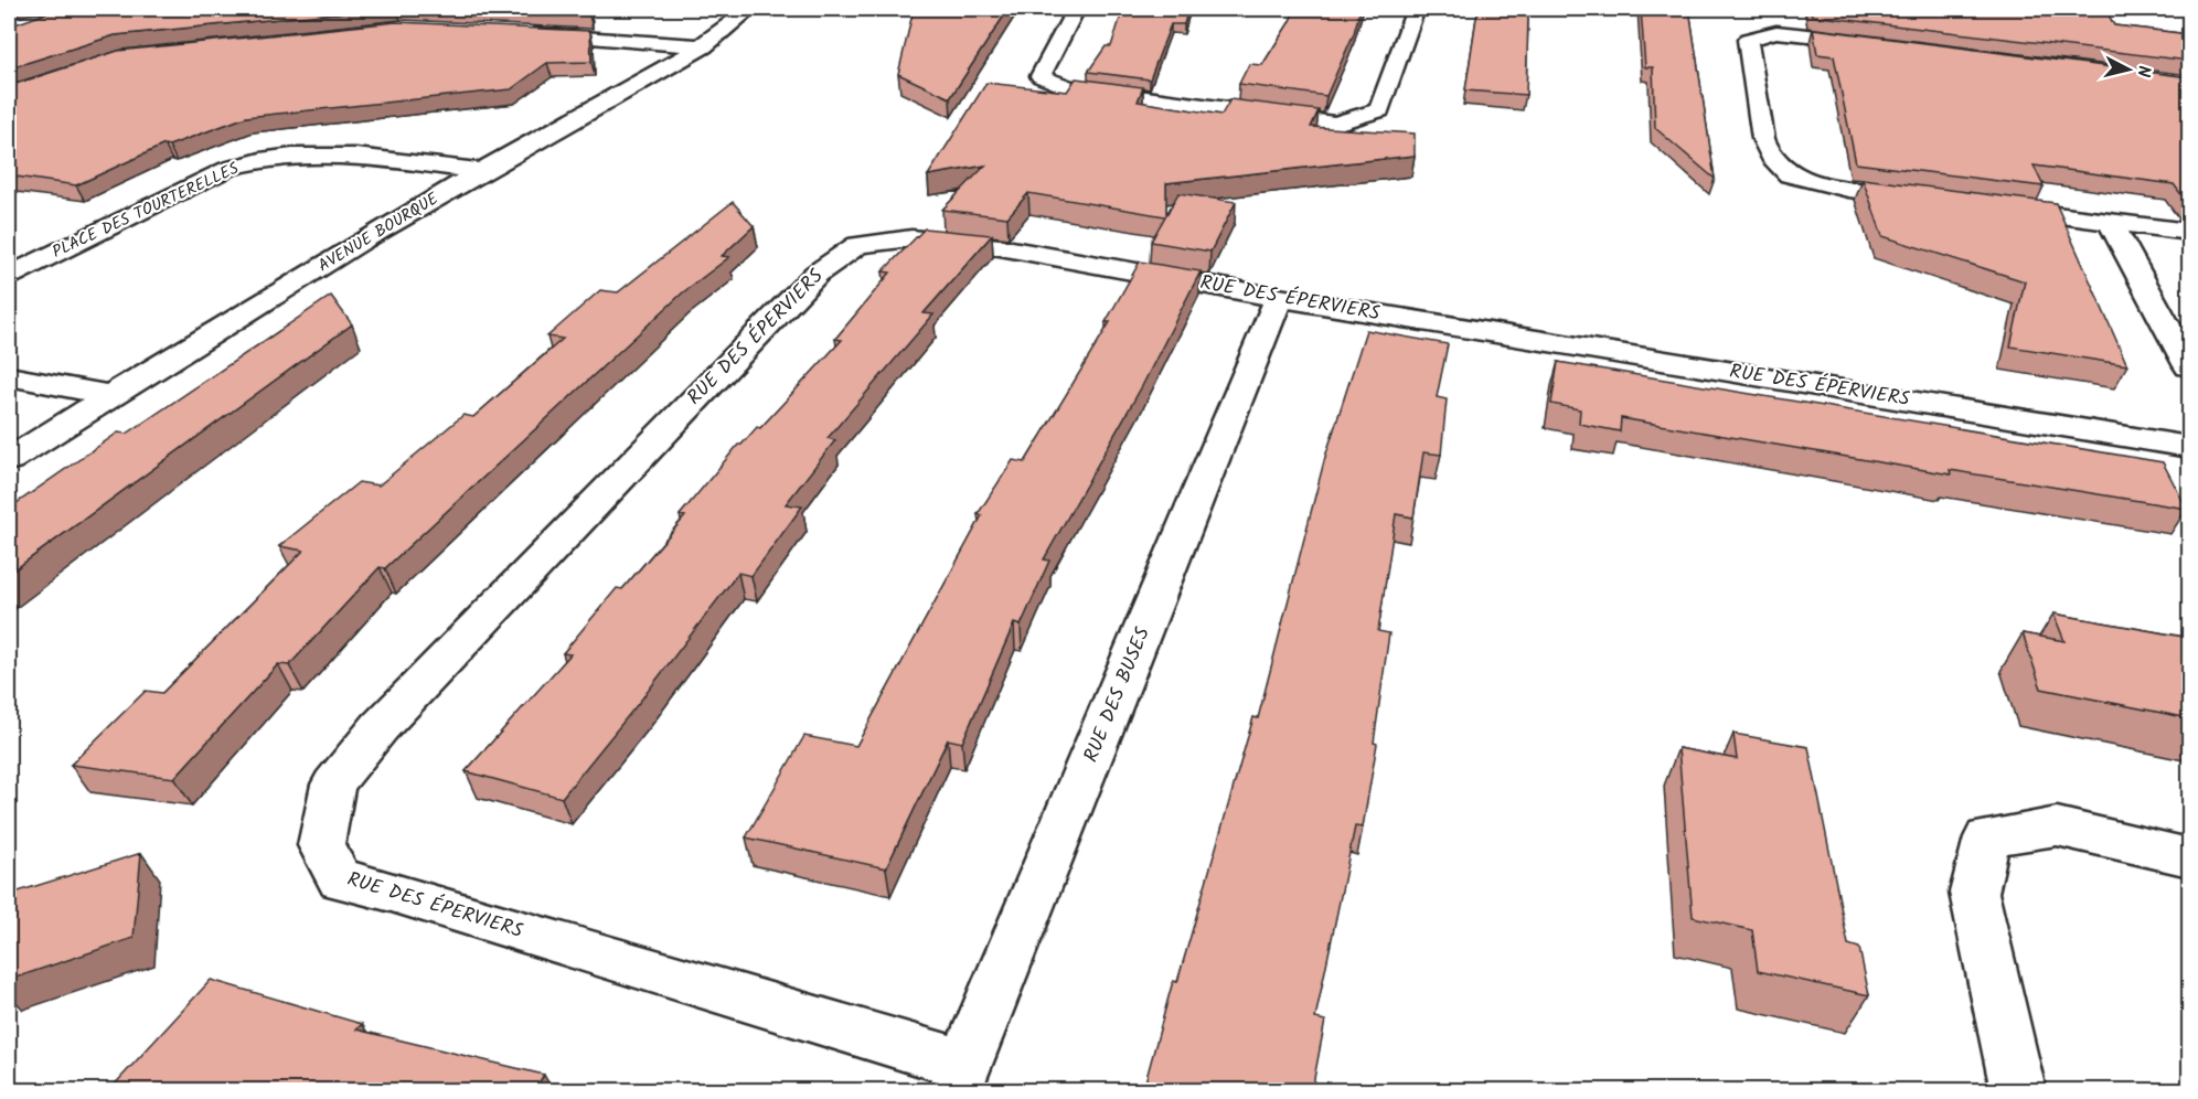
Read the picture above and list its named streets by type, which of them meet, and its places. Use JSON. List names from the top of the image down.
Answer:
{
  "streets": {
    "street": [
      "PLACE DES TOURTERELLES",
      "AVENUE BOURQUE",
      "RUE DES ÉPERVIERS",
      "RUE DES BUSES"
    ]
  },
  "crossings": [
    ["PLACE DES TOURTERELLES", "AVENUE BOURQUE"],
    ["RUE DES ÉPERVIERS", "RUE DES BUSES"]
  ],
  "north": "right"
}
